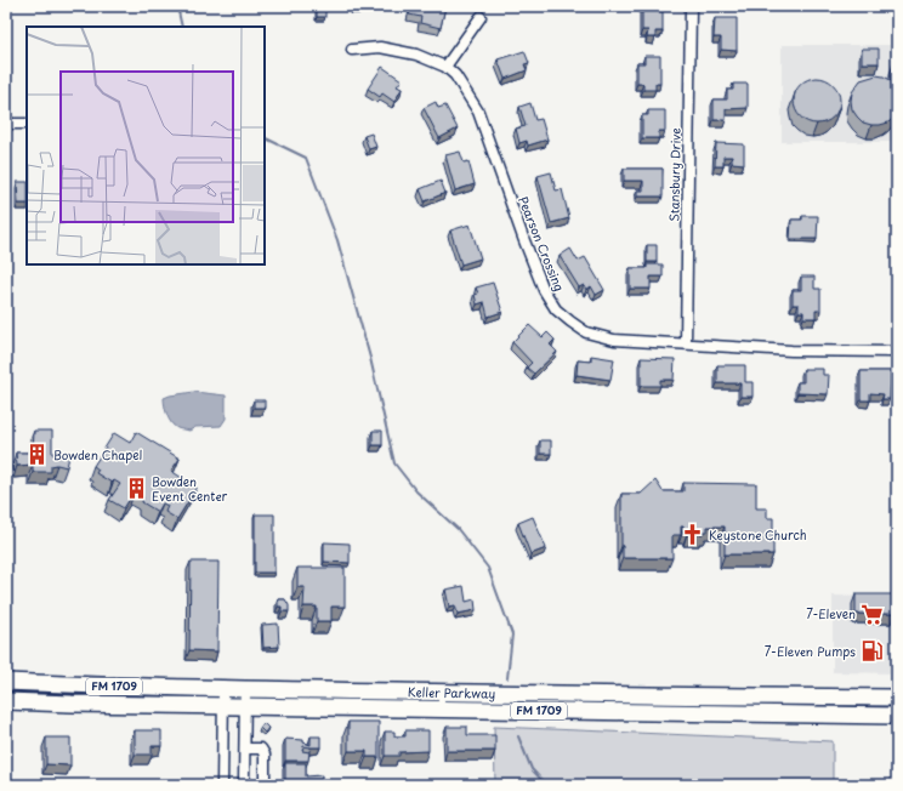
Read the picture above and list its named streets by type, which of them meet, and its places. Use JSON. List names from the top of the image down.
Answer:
{
  "streets": {
    "main road": ["FM 1709", "Keller Parkway"],
    "street": ["Stansbury Drive", "Pearson Crossing"]
  },
  "crossings": [
    ["Stansbury Drive", "Pearson Crossing"]
  ],
  "places": {
    "building": ["Bowden Chapel", "Bowden Event Center"],
    "church": ["Keystone Church"],
    "supermarket": ["7-Eleven"],
    "fuel station": ["7-Eleven Pumps"]
  }
}
